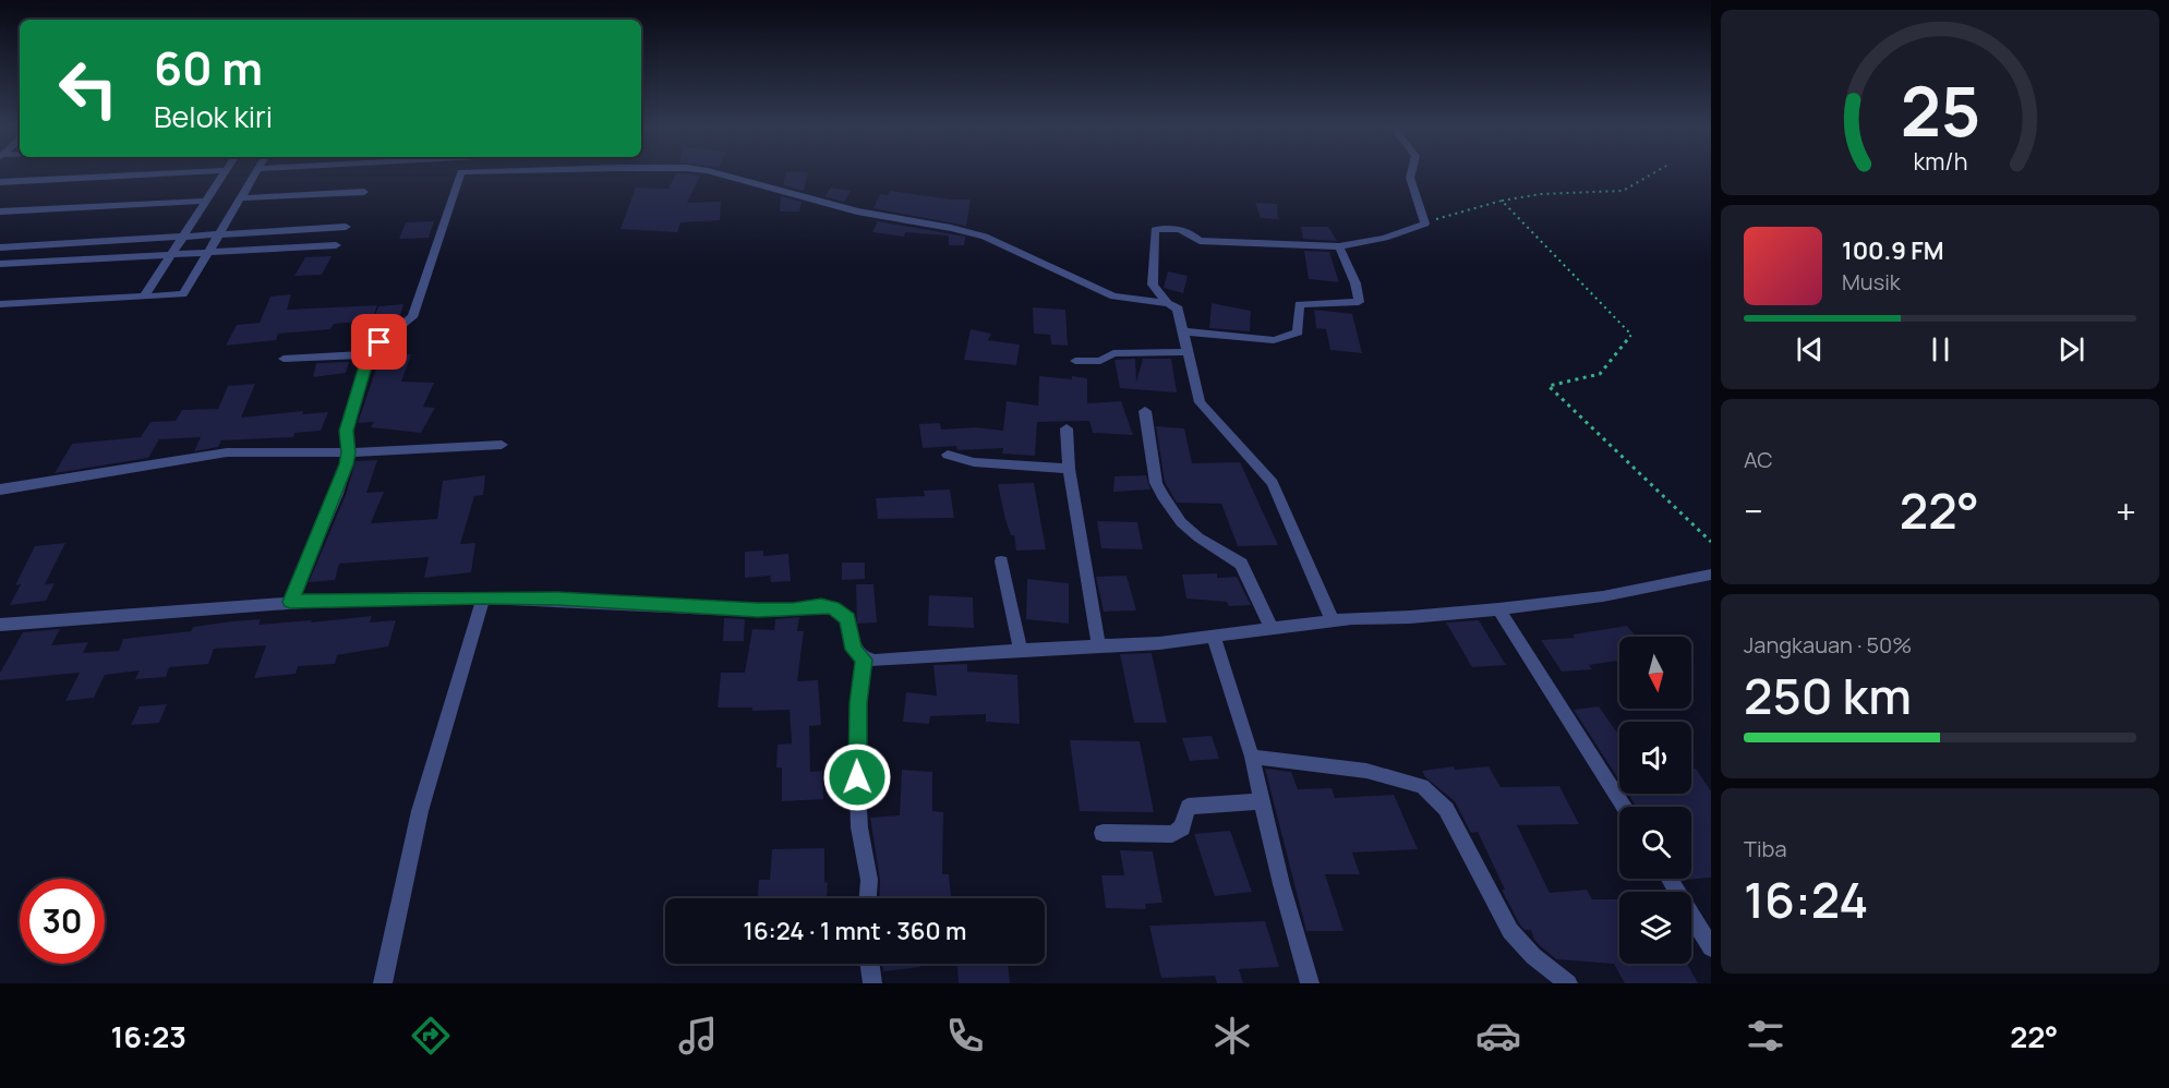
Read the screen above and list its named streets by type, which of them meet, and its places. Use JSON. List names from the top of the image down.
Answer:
{
  "north": "bottom",
  "page": {
    "turn": ["60 m", "Belok kiri"],
    "song": ["100.9 FM", "Musik"],
    "tile": [
      "AC",
      ["Jangkauan · 50%", "250 km"],
      ["Tiba", "16:24"]
    ],
    "heat": ["−", "22°", "+"],
    "limit": "30",
    "trip": "16:24 · 1 mnt · 360 m",
    "tabs": ["16:23", "22°"],
    "gauge": ["25", "km/h"]
  }
}
